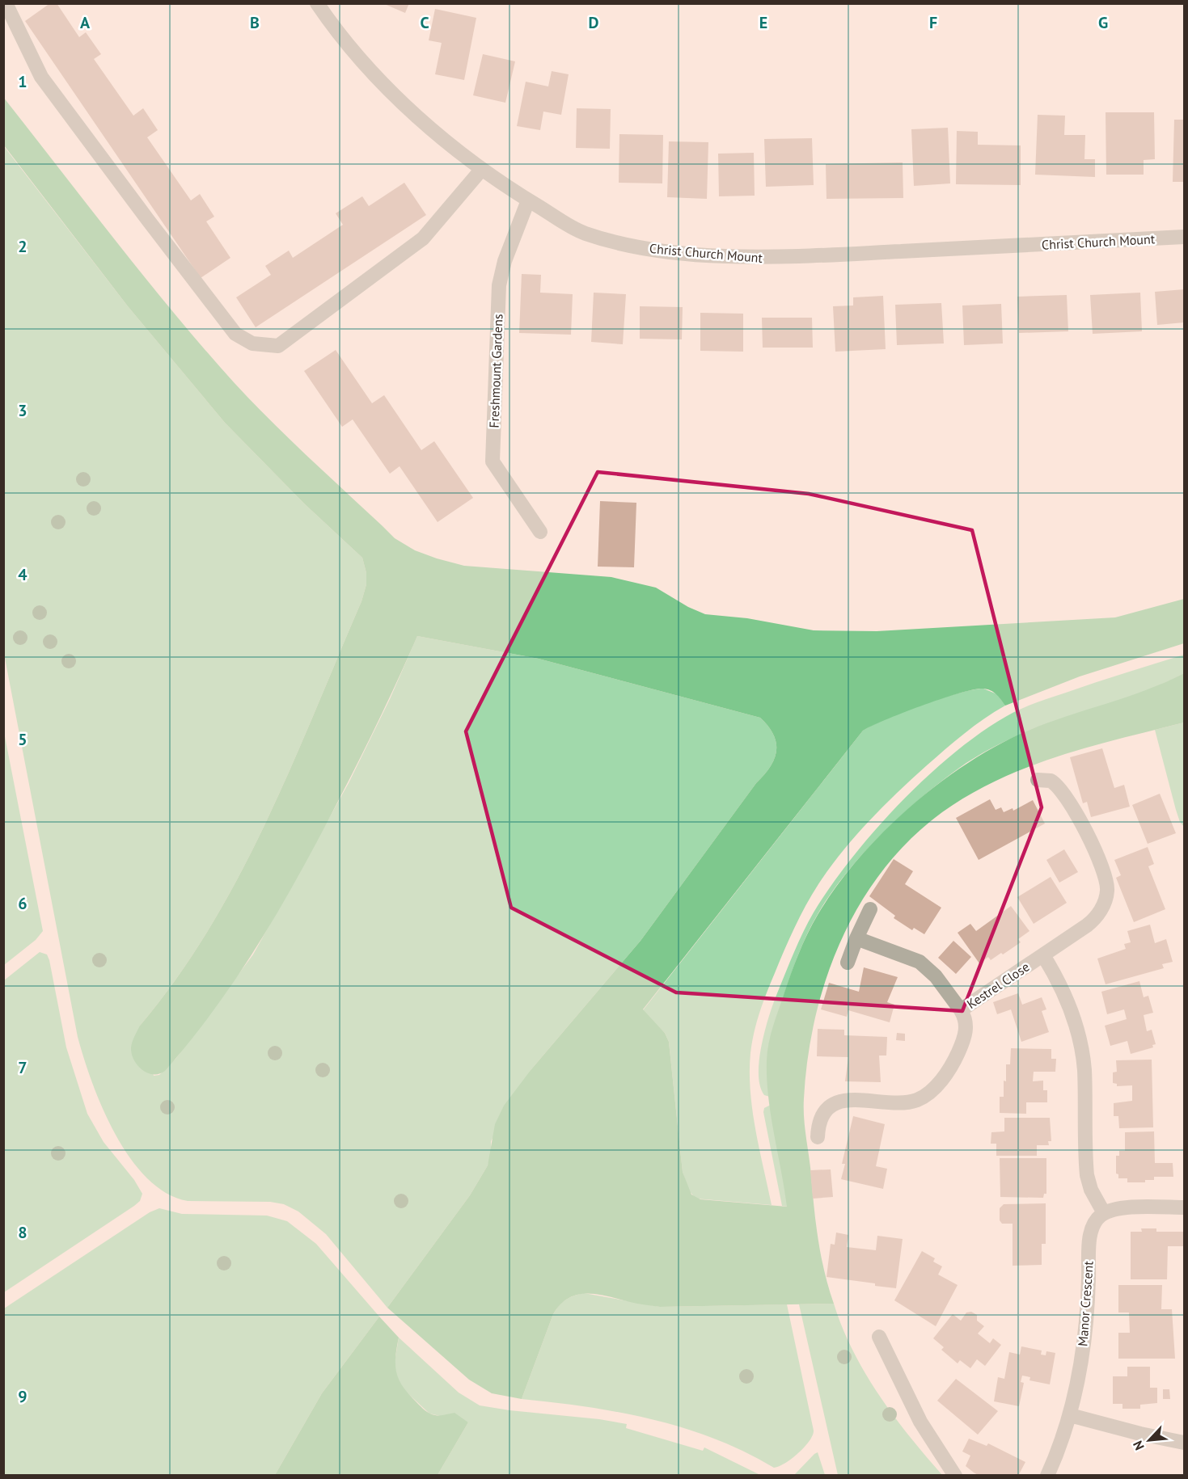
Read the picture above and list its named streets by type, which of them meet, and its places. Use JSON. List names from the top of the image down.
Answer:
{
  "streets": {
    "street": [
      "Christ Church Mount",
      "Freshmount Gardens",
      "Kestrel Close",
      "Manor Crescent"
    ]
  },
  "crossings": [
    ["Christ Church Mount", "Freshmount Gardens"],
    ["Kestrel Close", "Manor Crescent"]
  ],
  "north": "bottom left",
  "grid": {
    "columns": [
      "A",
      "B",
      "C",
      "D",
      "E",
      "F",
      "G"
    ],
    "rows": [
      "1",
      "2",
      "3",
      "4",
      "5",
      "6",
      "7",
      "8",
      "9"
    ]
  }
}
